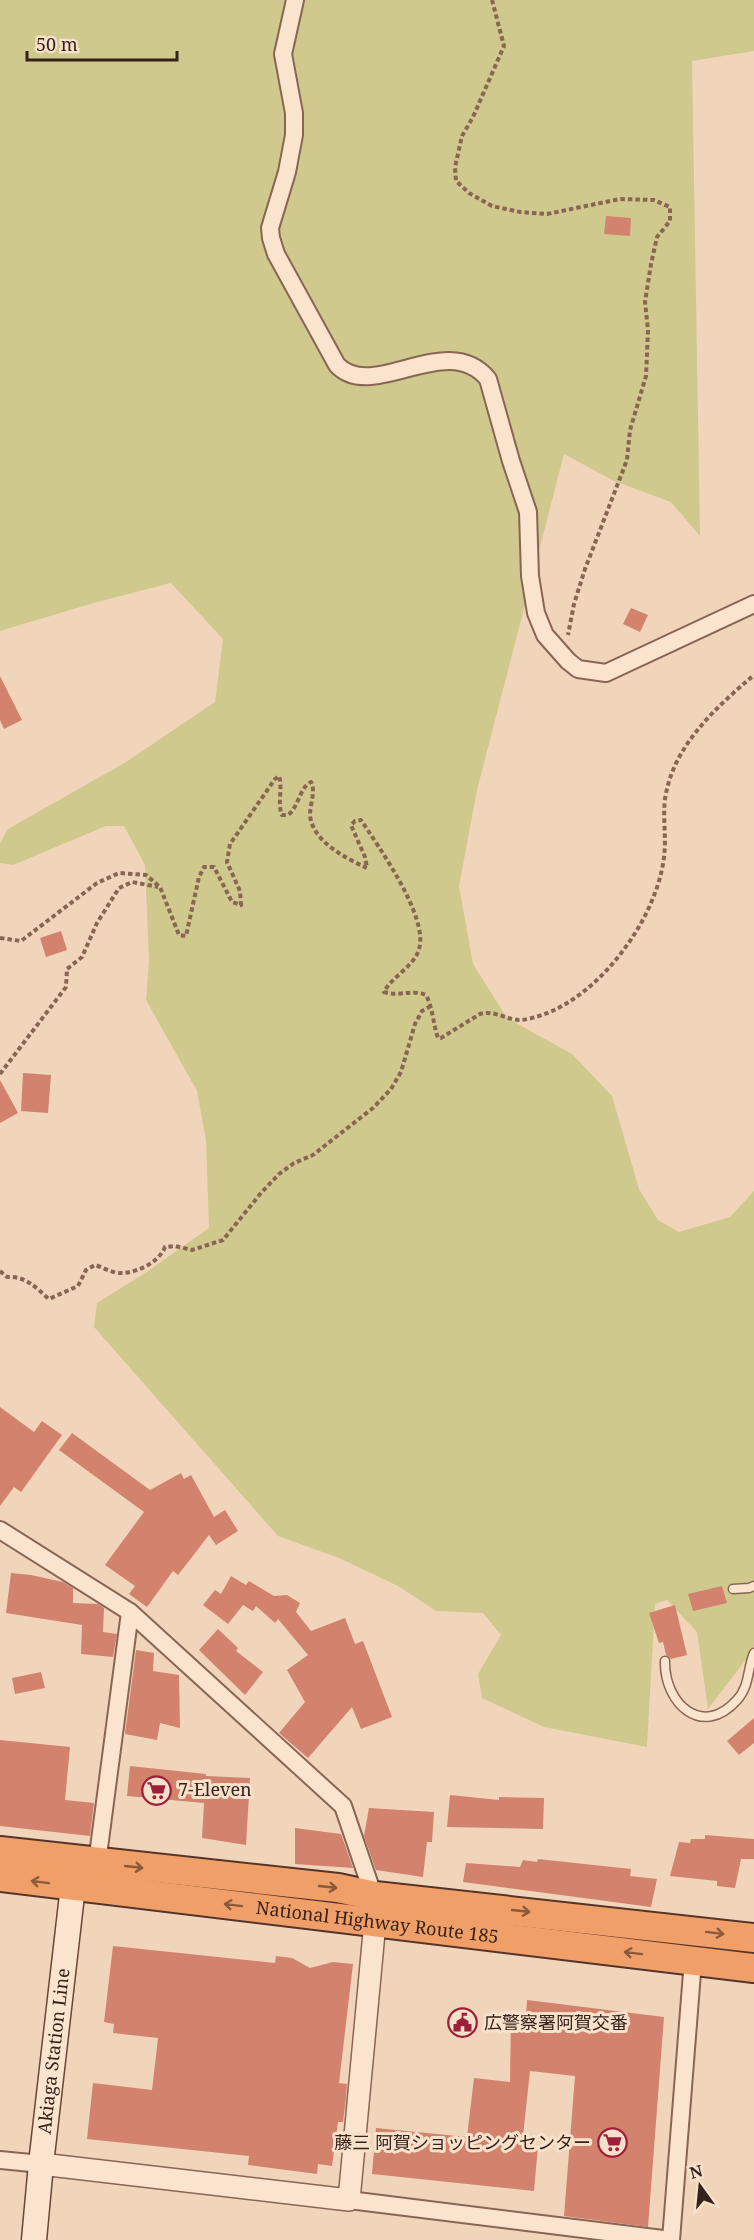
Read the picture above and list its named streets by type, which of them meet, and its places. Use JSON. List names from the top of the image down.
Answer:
{
  "streets": {
    "highway": ["National Highway Route 185"],
    "main road": ["Akiaga Station Line"]
  },
  "crossings": [
    ["National Highway Route 185", "Akiaga Station Line"]
  ],
  "places": {
    "supermarket": ["7-Eleven", "藤三 阿賀ショッピングセンター"],
    "public building": ["広警察署阿賀交番"]
  },
  "scale_bar": "50 m",
  "north": "top"
}
